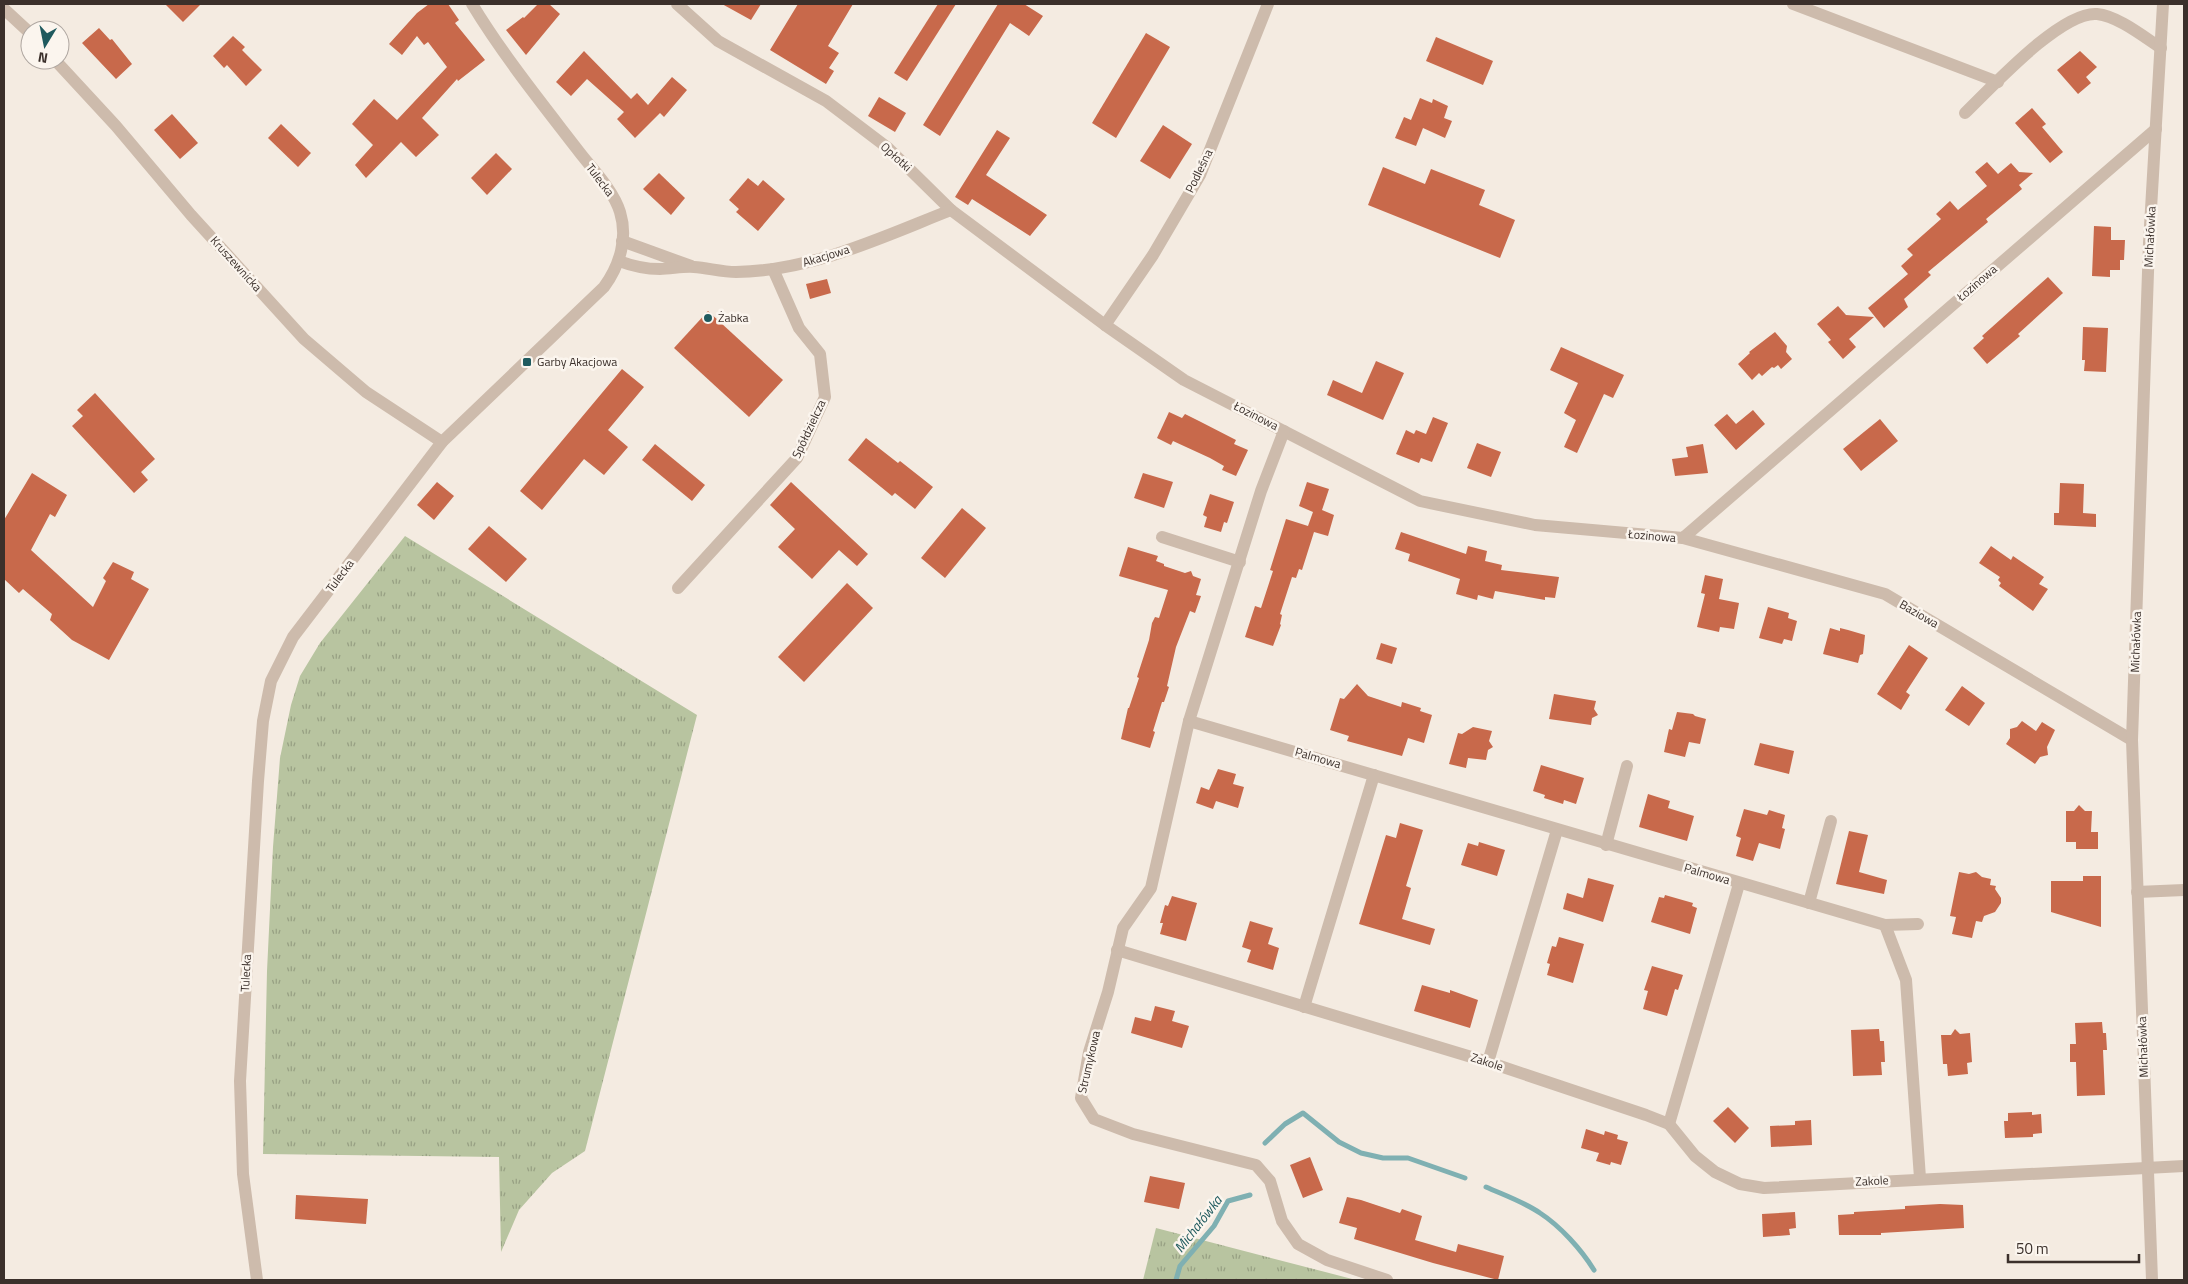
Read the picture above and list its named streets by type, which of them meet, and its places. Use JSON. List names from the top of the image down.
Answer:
{
  "streets": {
    "street": [
      "Opłotki",
      "Podleśna",
      "Tulecka",
      "Michałówka",
      "Akacjowa",
      "Kruszewnicka",
      "Łozinowa",
      "Spółdzielcza",
      "Baziowa",
      "Palmowa",
      "Strumykowa",
      "Zakole"
    ]
  },
  "crossings": [
    ["Opłotki", "Podleśna"],
    ["Opłotki", "Akacjowa"],
    ["Opłotki", "Łozinowa"],
    ["Podleśna", "Łozinowa"],
    ["Tulecka", "Akacjowa"],
    ["Tulecka", "Kruszewnicka"],
    ["Michałówka", "Łozinowa"],
    ["Michałówka", "Baziowa"],
    ["Michałówka", "Zakole"],
    ["Akacjowa", "Spółdzielcza"],
    ["Łozinowa", "Baziowa"],
    ["Palmowa", "Strumykowa"],
    ["Strumykowa", "Zakole"]
  ],
  "water": ["Michałówka"],
  "places": {
    "other": ["Żabka"],
    "transit": ["Garby Akacjowa"]
  },
  "scale_bar": "50 m",
  "north": "bottom"
}
